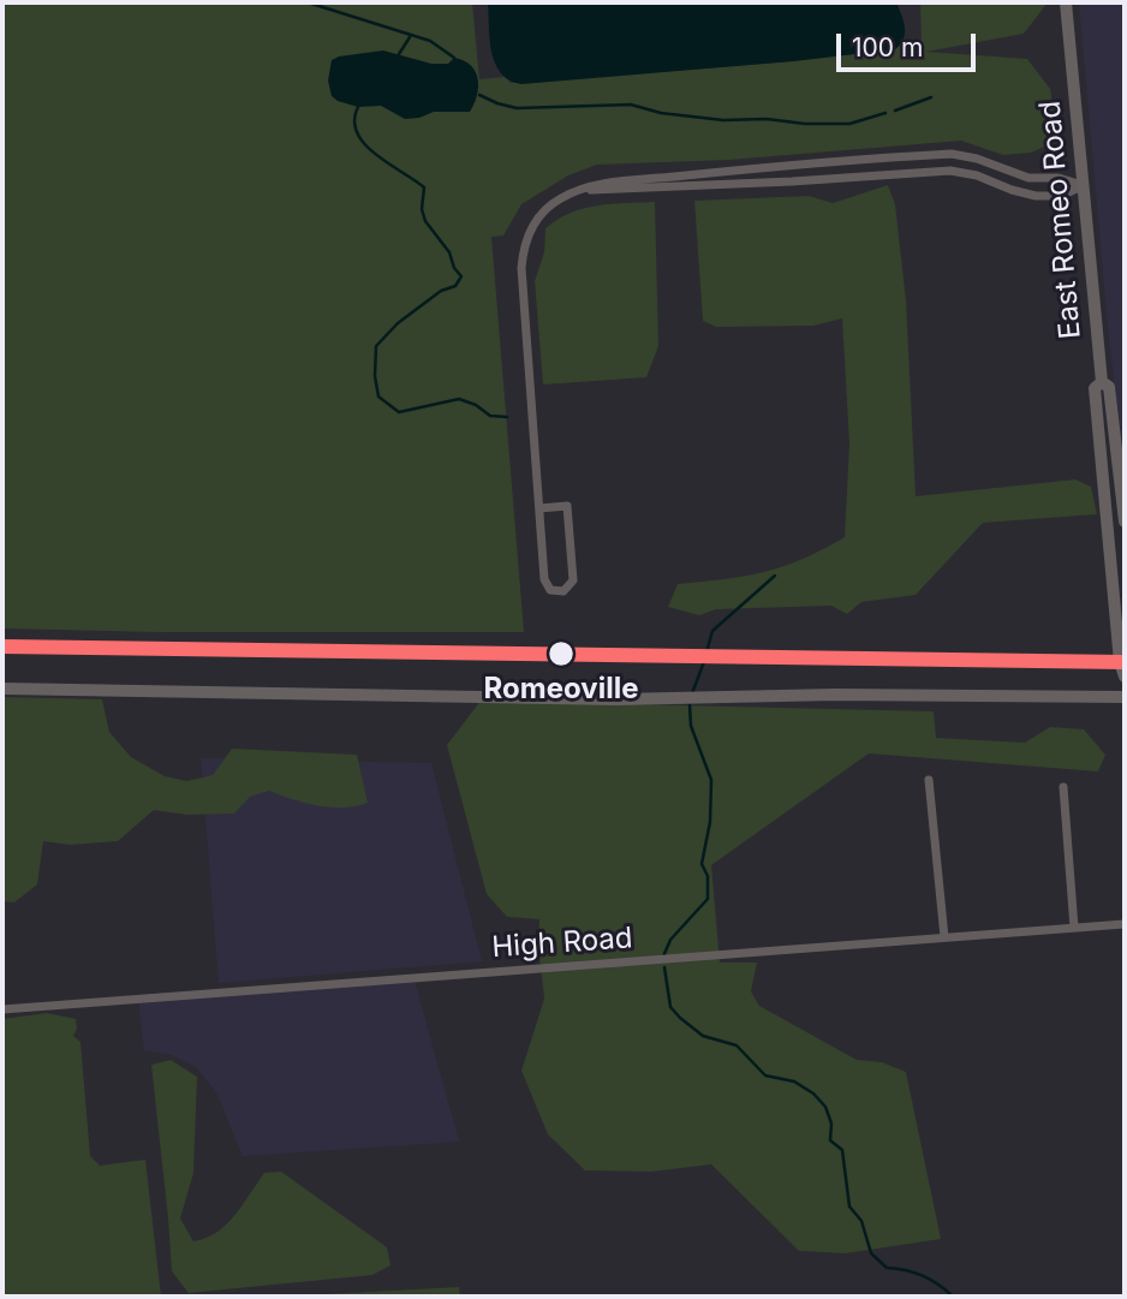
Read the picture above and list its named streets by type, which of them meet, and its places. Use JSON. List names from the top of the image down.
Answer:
{
  "streets": {
    "main road": ["East Romeo Road"],
    "street": ["High Road"]
  },
  "places": ["Romeoville"],
  "scale_bar": "100 m"
}
